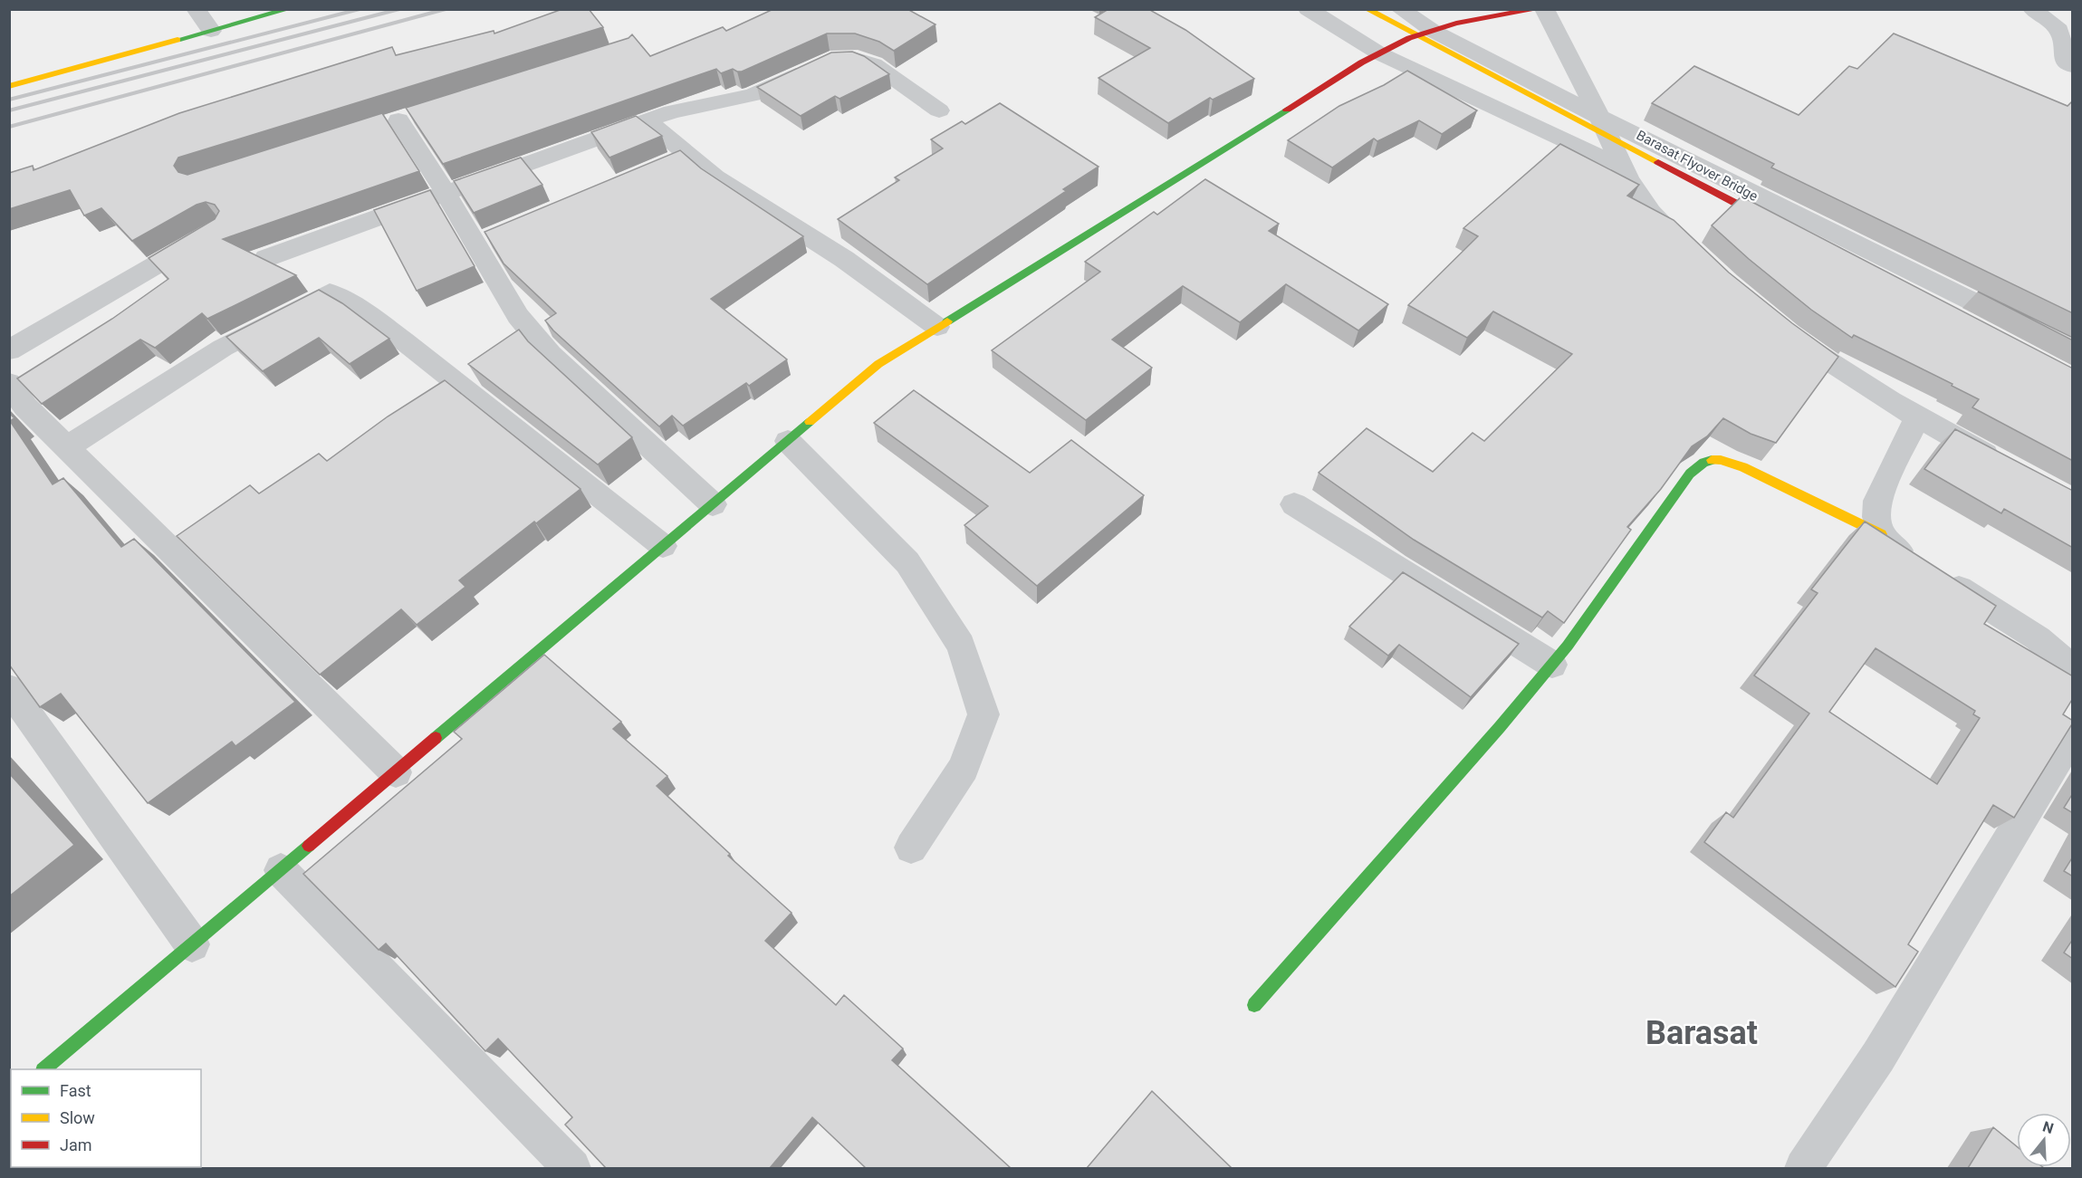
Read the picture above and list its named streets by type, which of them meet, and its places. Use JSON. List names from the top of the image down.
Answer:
{
  "streets": {
    "street": ["Barasat Flyover Bridge"]
  },
  "districts": ["Barasat"],
  "legend": ["Fast", "Slow", "Jam"],
  "north": "top"
}
